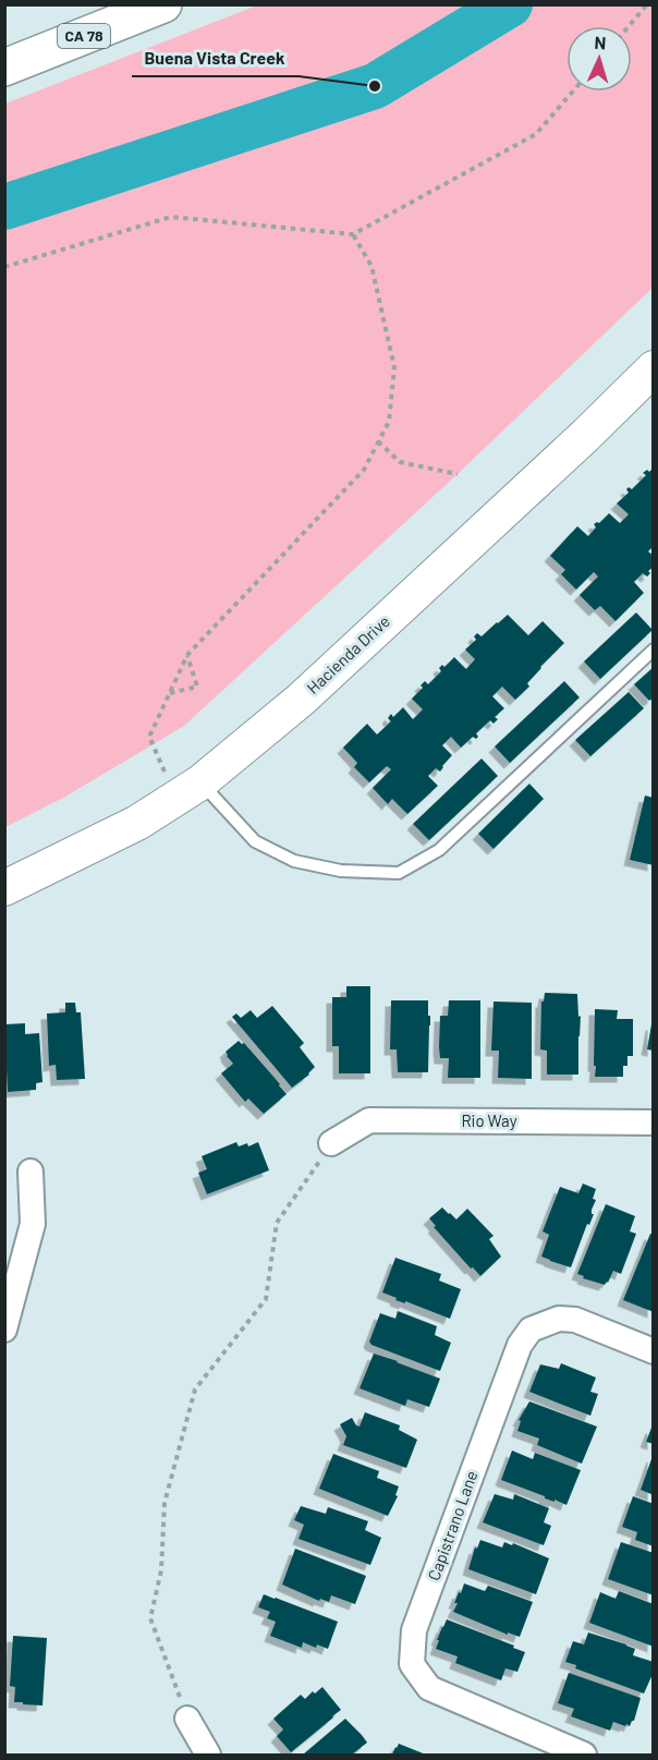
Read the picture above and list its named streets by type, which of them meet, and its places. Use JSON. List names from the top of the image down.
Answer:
{
  "streets": {
    "highway": ["CA 78"],
    "main road": ["Hacienda Drive"],
    "street": ["Rio Way", "Capistrano Lane"]
  },
  "places": ["Buena Vista Creek"],
  "north": "top"
}
